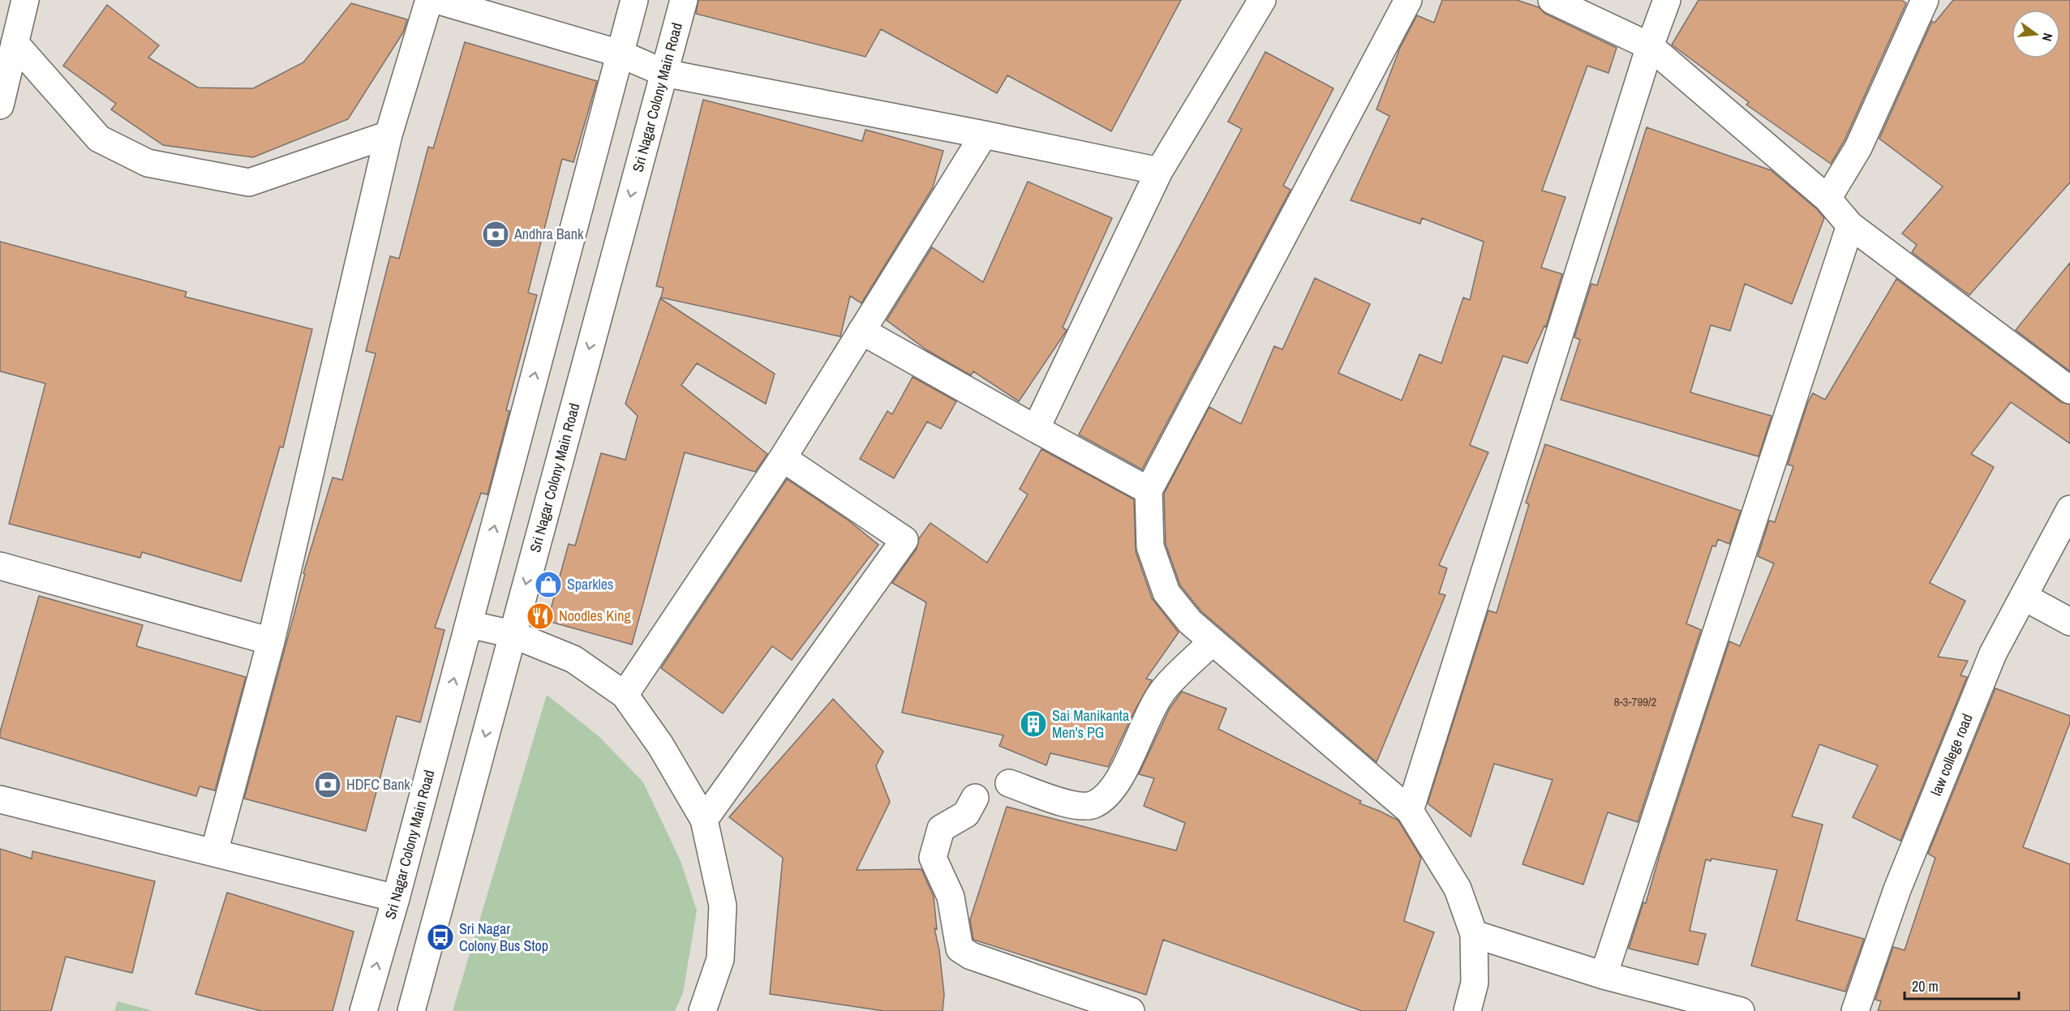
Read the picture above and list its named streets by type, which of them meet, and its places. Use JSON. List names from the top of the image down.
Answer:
{
  "streets": {
    "street": ["Sri Nagar Colony Main Road", "law college road"]
  },
  "places": {
    "bank": ["Andhra Bank", "HDFC Bank"],
    "shop": ["Sparkles"],
    "restaurant": ["Noodles King"],
    "building": ["Sai Manikanta Men's PG"],
    "bus stop": ["Sri Nagar Colony Bus Stop"]
  },
  "house_numbers": ["8-3-799/2"],
  "scale_bar": "20 m",
  "north": "right"
}
